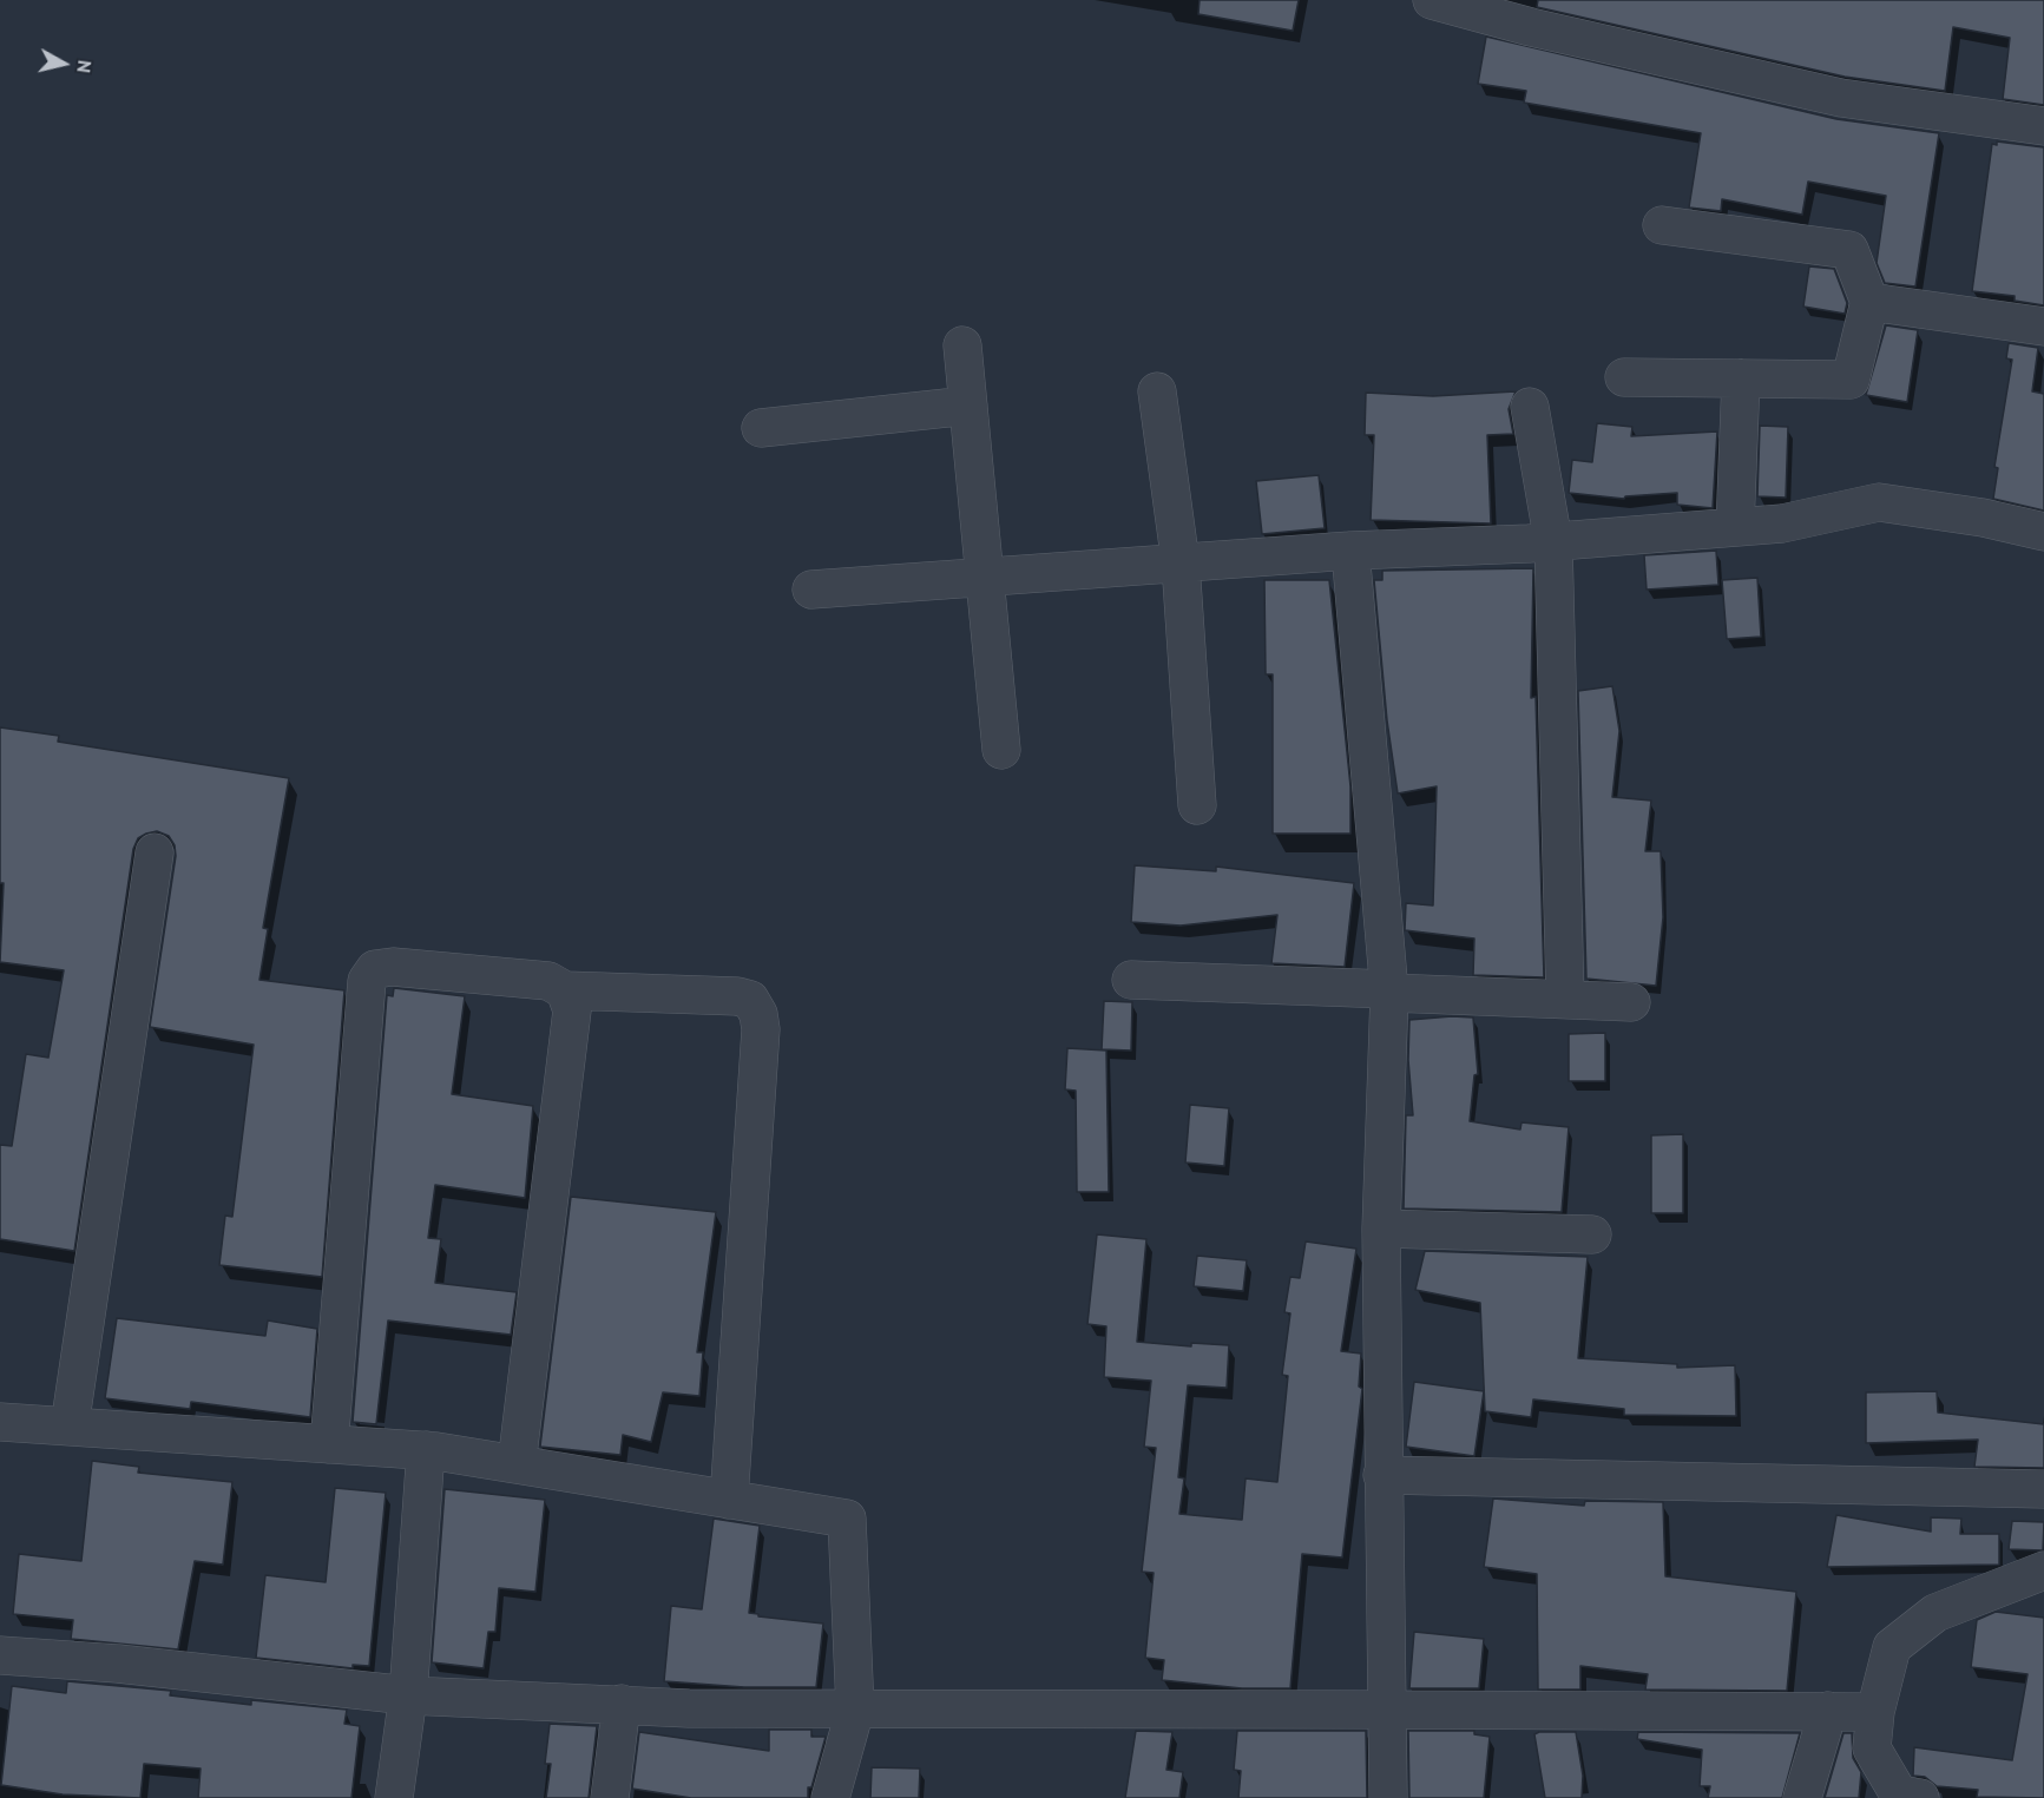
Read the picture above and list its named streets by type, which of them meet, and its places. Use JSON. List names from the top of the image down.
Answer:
{
  "north": "right"
}
